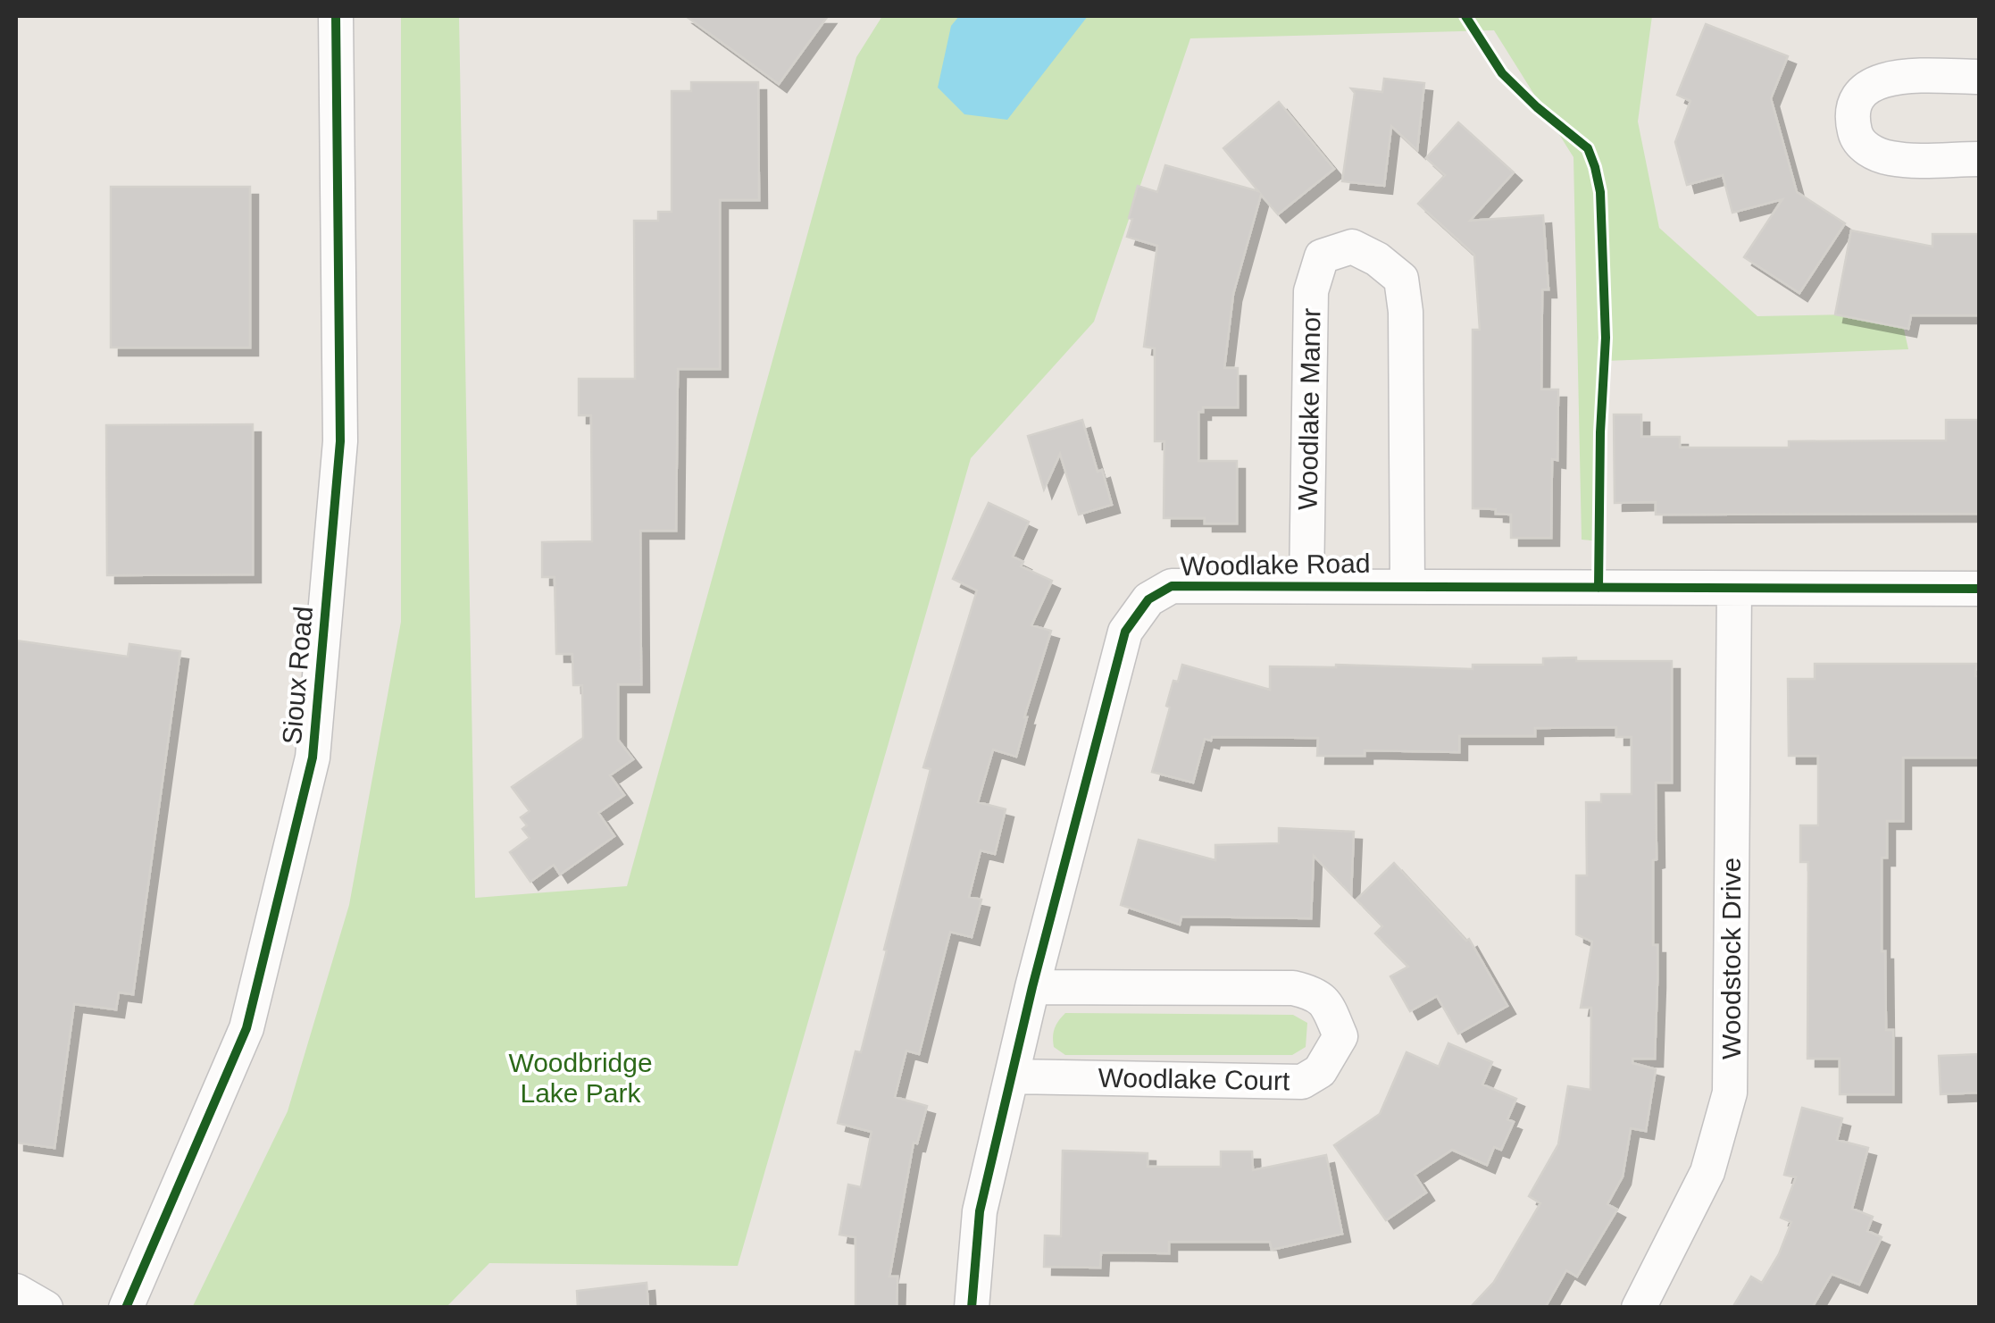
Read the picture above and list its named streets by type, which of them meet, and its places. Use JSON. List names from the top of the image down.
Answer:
{
  "streets": {
    "street": [
      "Woodlake Manor",
      "Woodlake Road",
      "Sioux Road",
      "Woodstock Drive",
      "Woodlake Court"
    ]
  },
  "crossings": [
    ["Woodlake Manor", "Woodlake Road"],
    ["Woodlake Road", "Woodstock Drive"],
    ["Woodlake Road", "Woodlake Court"]
  ],
  "parks": ["Woodbridge Lake Park"]
}
